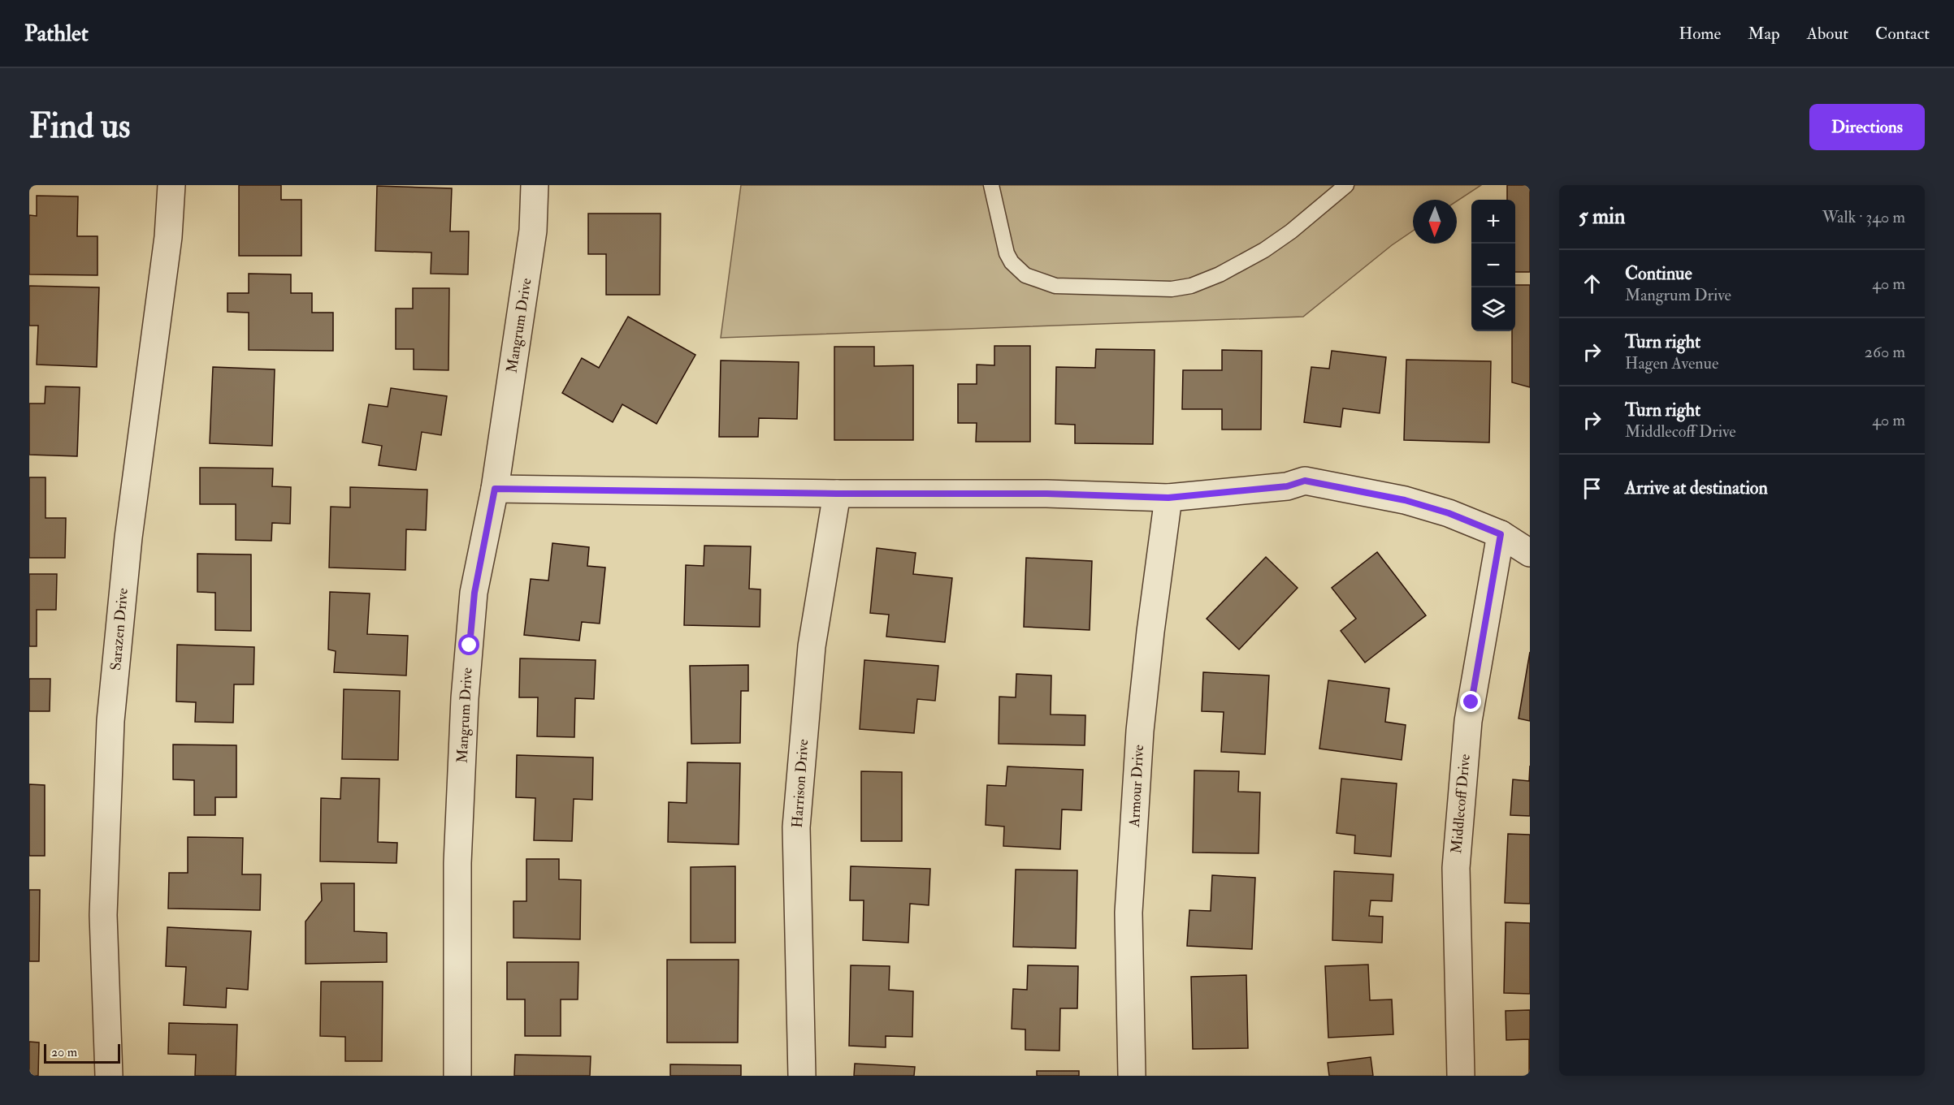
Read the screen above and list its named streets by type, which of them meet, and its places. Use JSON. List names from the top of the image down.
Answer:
{
  "streets": {
    "street": [
      "Mangrum Drive",
      "Sarazen Drive",
      "Harrison Drive",
      "Armour Drive",
      "Middlecoff Drive"
    ]
  },
  "scale_bar": "20 m",
  "north": "bottom",
  "page": {
    "header": "Pathlet",
    "nav": [
      "Home",
      "Map",
      "About",
      "Contact"
    ],
    "buttons": "Directions",
    "title": "Find us",
    "heading": ["5 min", "Walk · 340 m"],
    "map_buttons": ["+", "−"],
    "list": [
      ["Continue", "Mangrum Drive", "40 m"],
      ["Turn right", "Hagen Avenue", "260 m"],
      ["Turn right", "Middlecoff Drive", "40 m"],
      "Arrive at destination"
    ],
    "scale": "20 m"
  }
}
